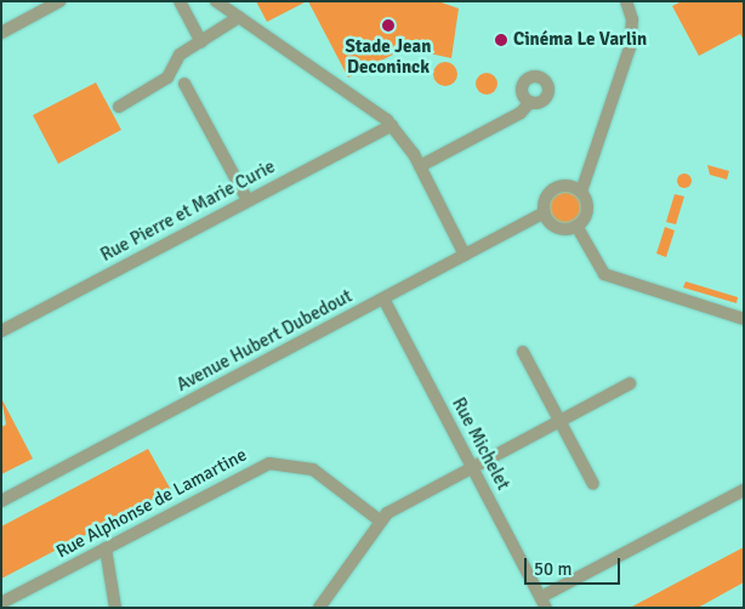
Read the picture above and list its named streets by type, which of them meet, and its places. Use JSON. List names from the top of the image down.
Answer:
{
  "streets": {
    "street": [
      "Rue Pierre et Marie Curie",
      "Avenue Hubert Dubedout",
      "Rue Michelet",
      "Rue Alphonse de Lamartine"
    ]
  },
  "crossings": [
    ["Avenue Hubert Dubedout", "Rue Michelet"]
  ],
  "places": ["Stade Jean Deconinck", "Cinéma Le Varlin"],
  "scale_bar": "50 m"
}
